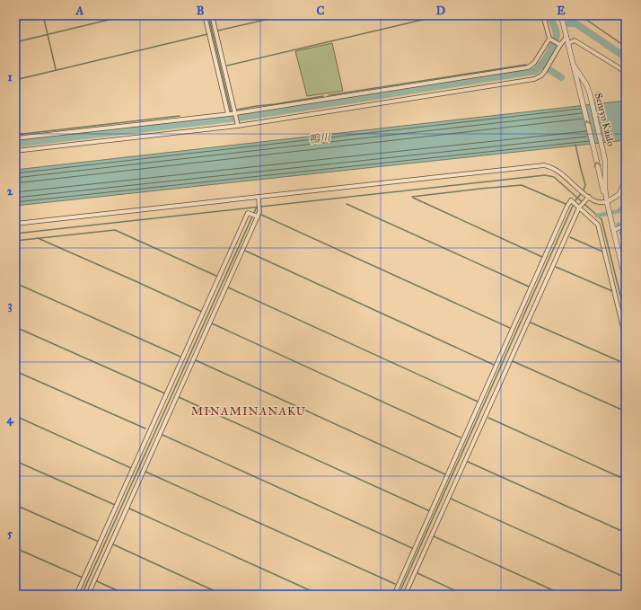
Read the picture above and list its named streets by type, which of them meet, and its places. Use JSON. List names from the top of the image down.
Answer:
{
  "streets": {
    "street": ["Senryo Kaido"]
  },
  "districts": ["MINAMINANAKU"],
  "water": ["鴨川"],
  "grid": {
    "columns": [
      "A",
      "B",
      "C",
      "D",
      "E"
    ],
    "rows": [
      "1",
      "2",
      "3",
      "4",
      "5"
    ]
  }
}
